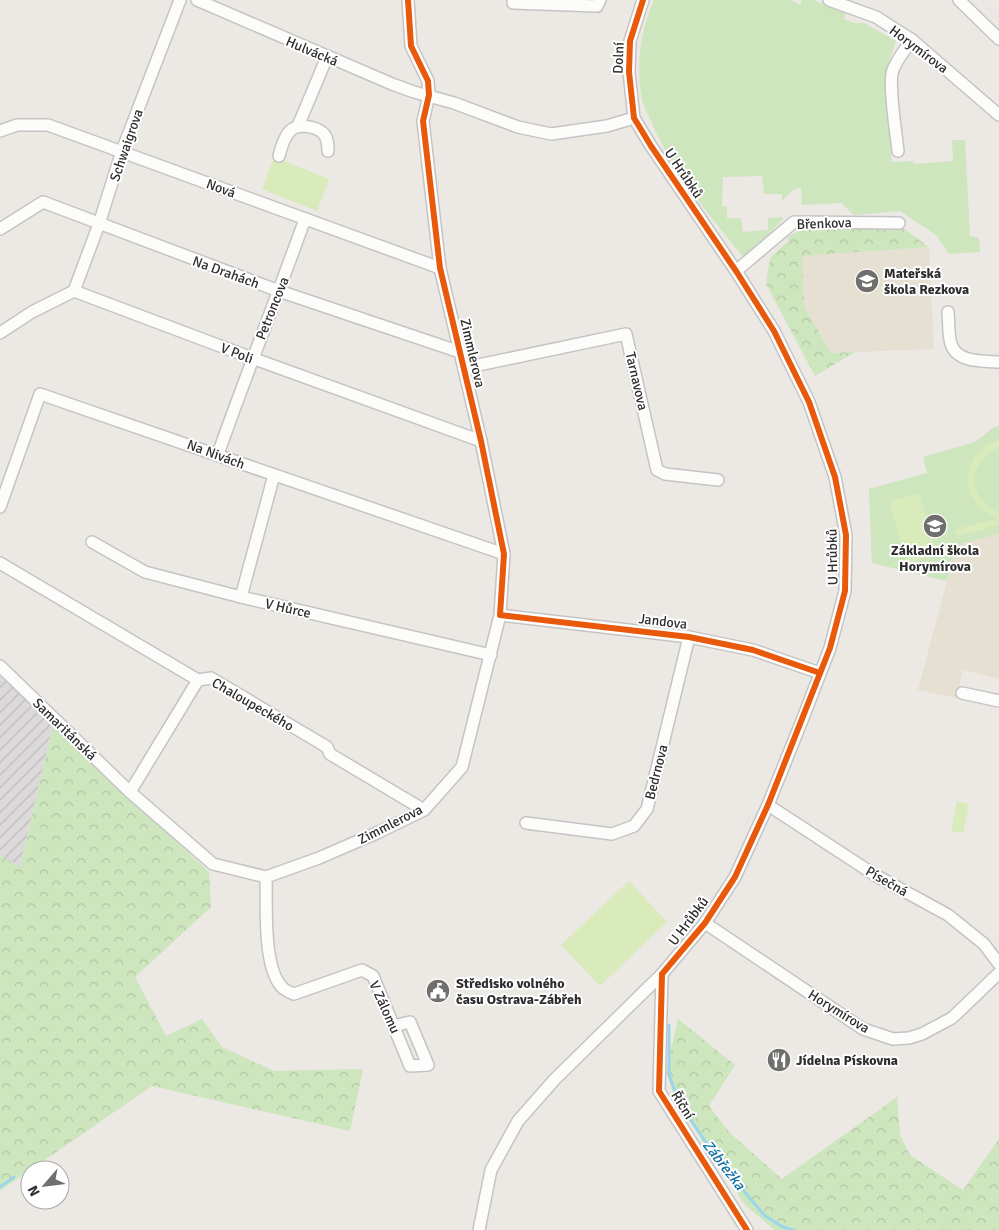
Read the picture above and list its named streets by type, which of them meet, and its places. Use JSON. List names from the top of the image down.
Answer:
{
  "streets": {
    "street": [
      "Horymírova",
      "Hulvácká",
      "Dolní",
      "Schwaigrova",
      "U Hrůbků",
      "Nová",
      "Břenkova",
      "Na Drahách",
      "Petroncova",
      "V Poli",
      "Zimmlerova",
      "Tarnavova",
      "Na Nivách",
      "V Hůrce",
      "Jandova",
      "Chaloupeckého",
      "Samaritánská",
      "Bedrnova",
      "Písečná",
      "V Zálomu",
      "Říční"
    ]
  },
  "crossings": [
    ["Horymírova", "U Hrůbků"],
    ["Hulvácká", "Zimmlerova"],
    ["Dolní", "U Hrůbků"],
    ["Schwaigrova", "Nová"],
    ["Schwaigrova", "Na Drahách"],
    ["Schwaigrova", "V Poli"],
    ["U Hrůbků", "Břenkova"],
    ["U Hrůbků", "Jandova"],
    ["U Hrůbků", "Písečná"],
    ["U Hrůbků", "Říční"],
    ["Nová", "Petroncova"],
    ["Nová", "Zimmlerova"],
    ["Na Drahách", "Petroncova"],
    ["Na Drahách", "Zimmlerova"],
    ["Petroncova", "V Poli"],
    ["Petroncova", "Na Nivách"],
    ["V Poli", "Zimmlerova"],
    ["Zimmlerova", "Tarnavova"],
    ["Zimmlerova", "Na Nivách"],
    ["Zimmlerova", "V Hůrce"],
    ["Zimmlerova", "Jandova"],
    ["Zimmlerova", "Chaloupeckého"],
    ["Zimmlerova", "V Zálomu"],
    ["Jandova", "Bedrnova"]
  ],
  "water": ["Zábřežka"],
  "places": {
    "school or university": ["Mateřská škola Rezkova", "Základní škola Horymírova"],
    "public building": ["Středisko volného času Ostrava-Zábřeh"],
    "restaurant": ["Jídelna Pískovna"]
  },
  "north": "bottom left"
}
